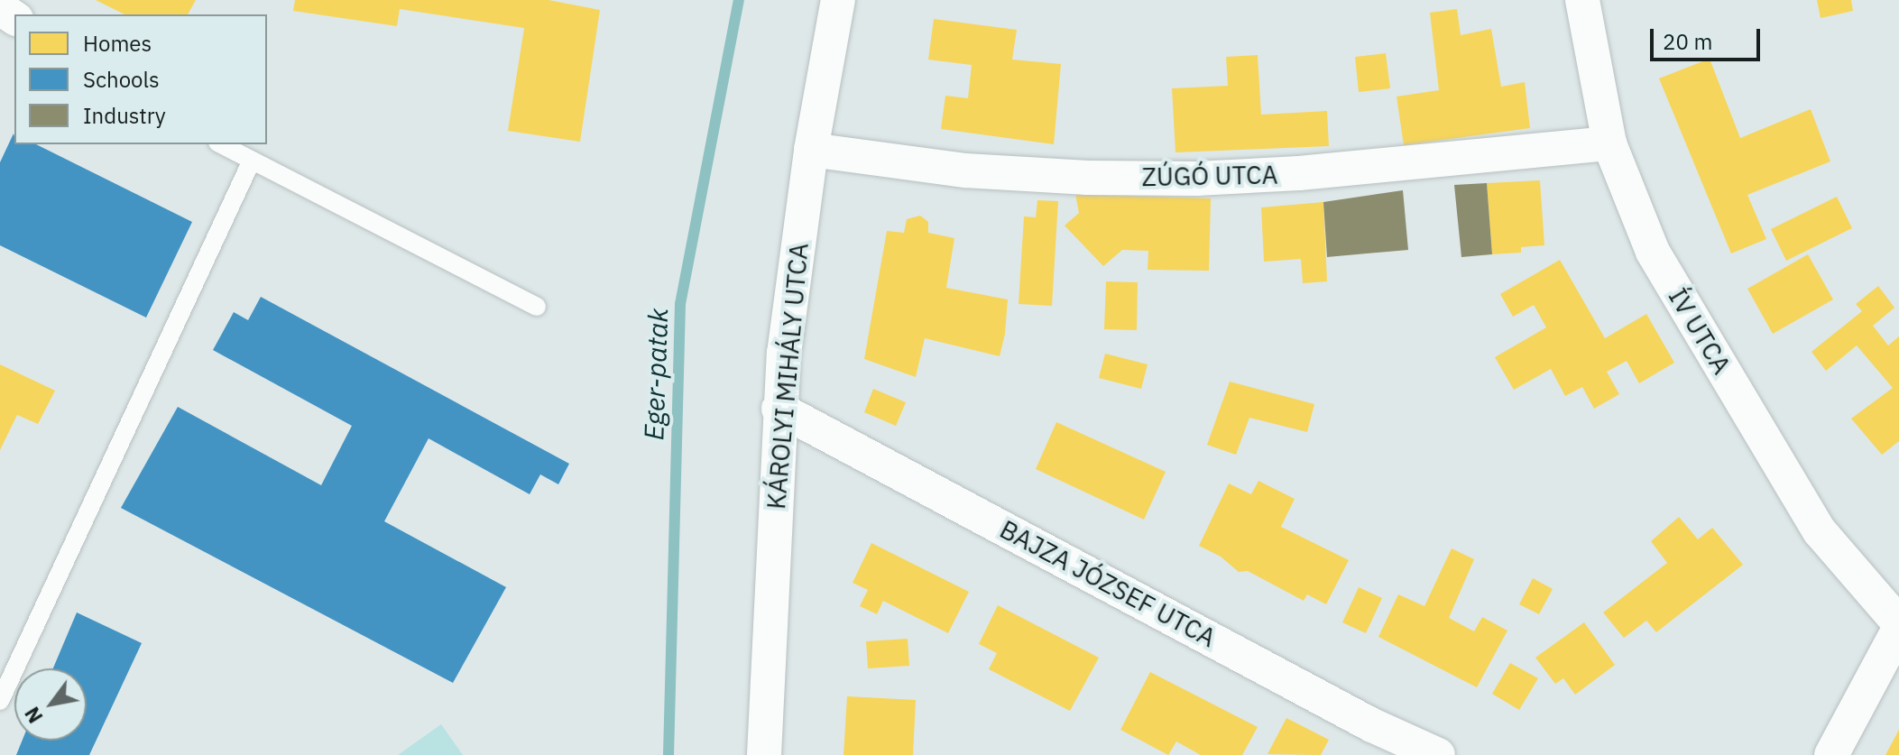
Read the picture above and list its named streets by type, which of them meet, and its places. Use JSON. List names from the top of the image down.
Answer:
{
  "streets": {
    "street": [
      "ZÚGÓ UTCA",
      "ÍV UTCA",
      "KÁROLYI MIHÁLY UTCA",
      "BAJZA JÓZSEF UTCA"
    ]
  },
  "crossings": [
    ["ZÚGÓ UTCA", "ÍV UTCA"],
    ["ZÚGÓ UTCA", "KÁROLYI MIHÁLY UTCA"],
    ["KÁROLYI MIHÁLY UTCA", "BAJZA JÓZSEF UTCA"]
  ],
  "water": ["Eger-patak"],
  "legend": ["Homes", "Schools", "Industry"],
  "scale_bar": "20 m",
  "north": "bottom left"
}
